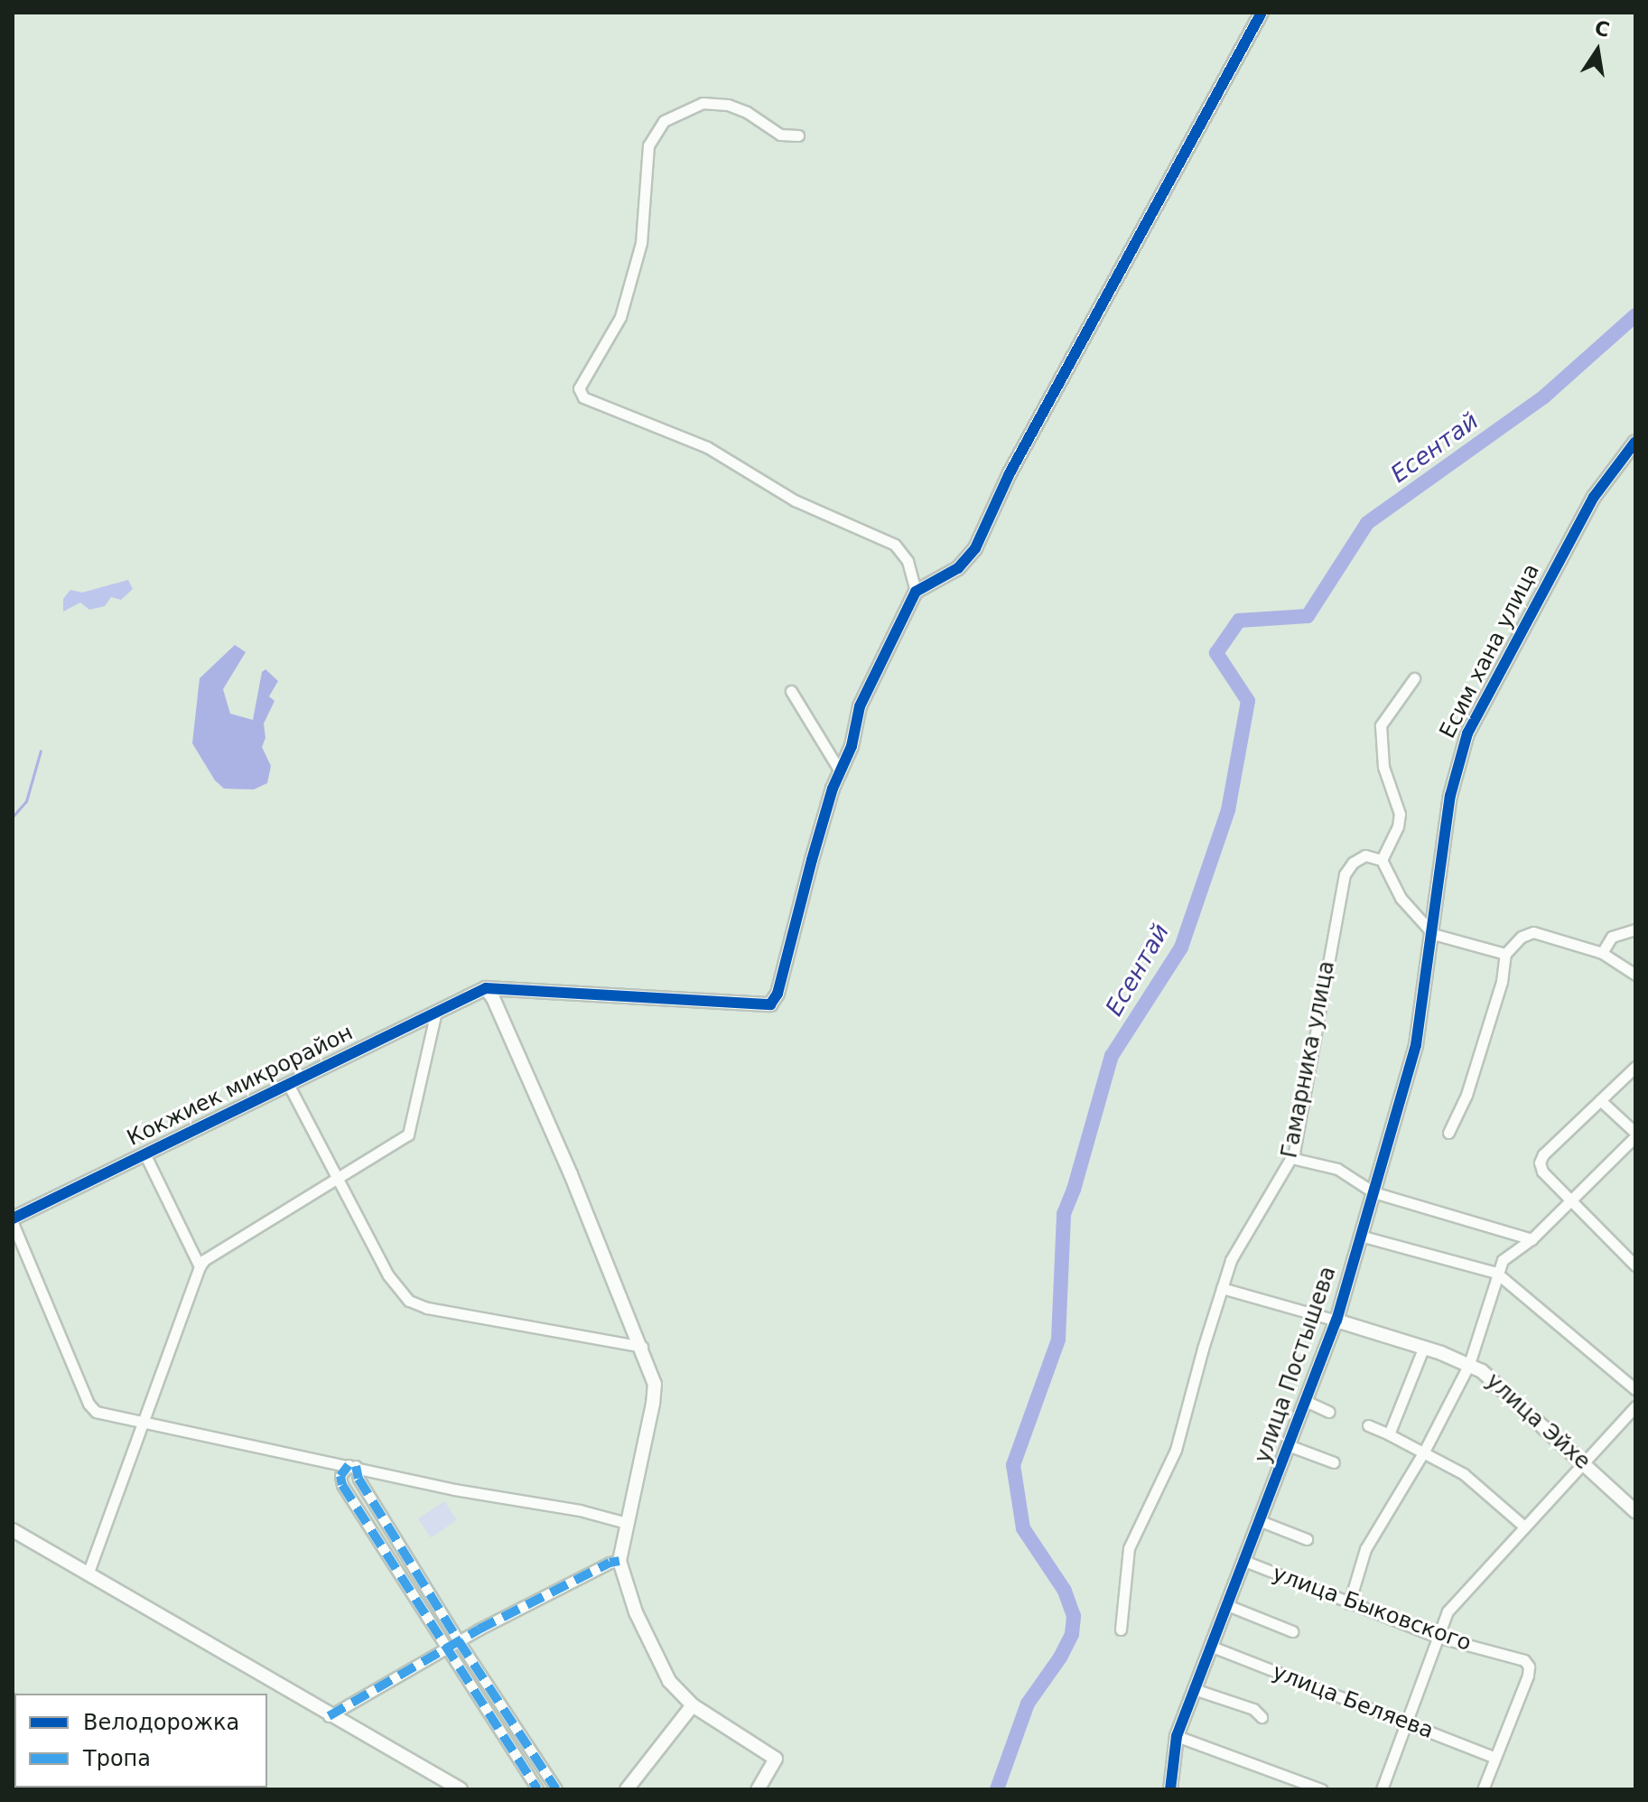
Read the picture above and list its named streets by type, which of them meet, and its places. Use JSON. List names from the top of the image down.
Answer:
{
  "streets": {
    "street": [
      "Есим хана улица",
      "Гамарника улица",
      "Кокжиек микрорайон",
      "улица Постышева",
      "улица Эйхе",
      "улица Быковского",
      "улица Беляева"
    ]
  },
  "crossings": [
    ["Есим хана улица", "улица Постышева"],
    ["Гамарника улица", "улица Эйхе"],
    ["улица Постышева", "улица Эйхе"],
    ["улица Постышева", "улица Быковского"],
    ["улица Постышева", "улица Беляева"],
    ["улица Быковского", "улица Беляева"]
  ],
  "water": ["Есентай"],
  "legend": ["Велодорожка", "Тропа"],
  "north": "top"
}
